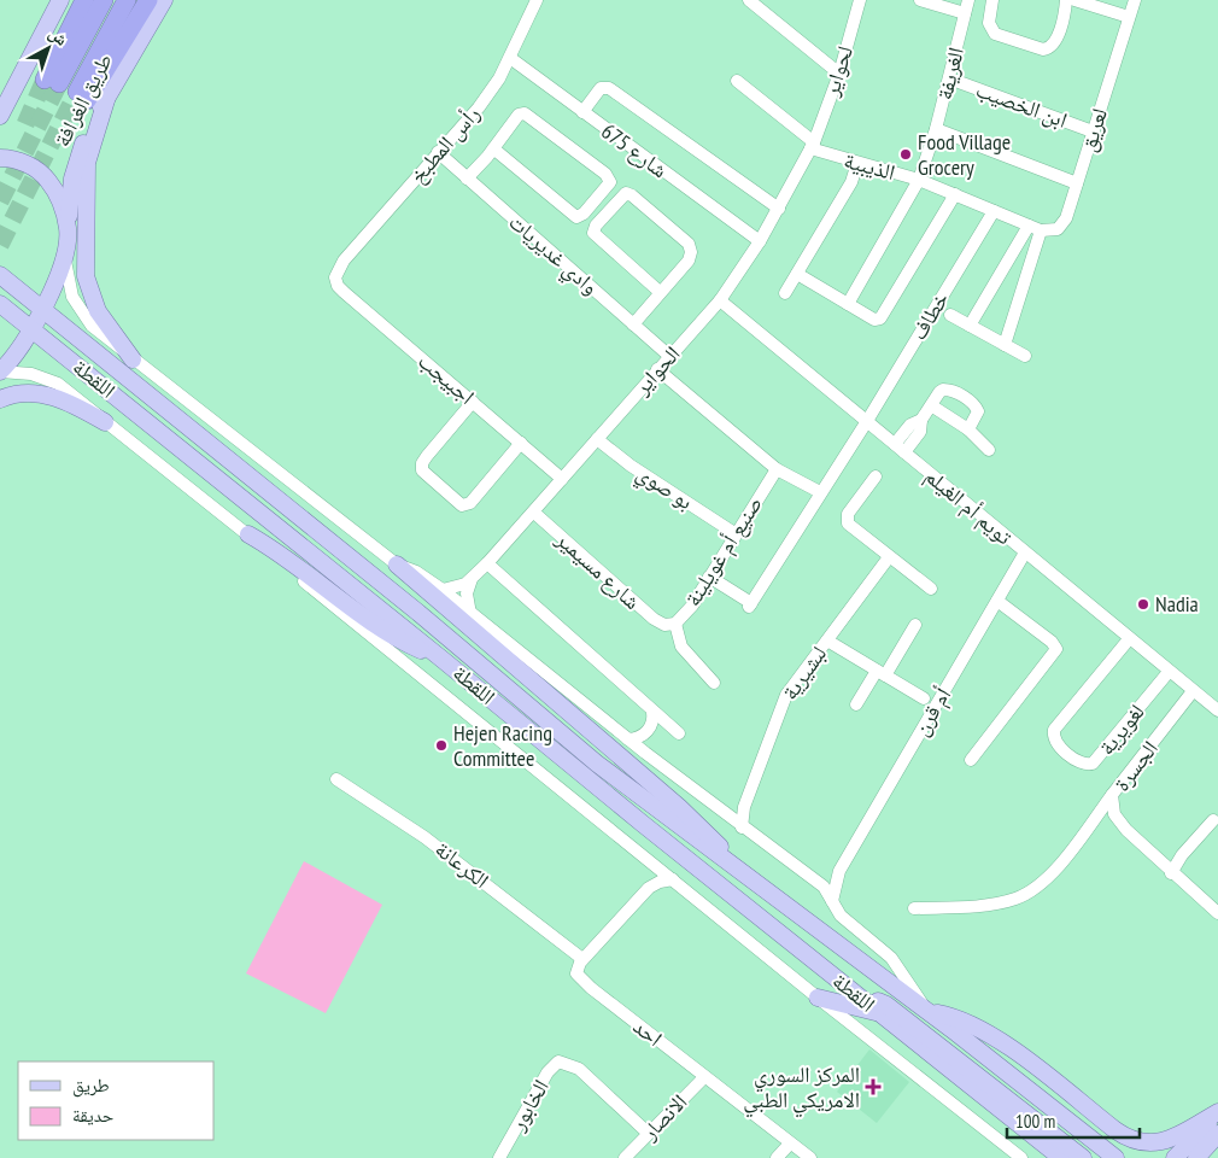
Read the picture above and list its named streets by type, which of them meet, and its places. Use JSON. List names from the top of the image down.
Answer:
{
  "streets": {
    "highway": ["طريق الغرافة"],
    "main road": ["اللقطة"],
    "street": [
      "لحواير",
      "الغريفة",
      "ابن الخصيب",
      "لعريق",
      "رأس المطبخ",
      "شارع 675",
      "الذيبية",
      "وادي غديريات",
      "خطاف",
      "الحواير",
      "اجبيجب",
      "بو صوي",
      "تويم أم الغيلم",
      "صنيع أم غويلينة",
      "شارع مسيمير",
      "لبشيرية",
      "أم قرن",
      "لغويرية",
      "الجسرة",
      "الكرعانة",
      "احد",
      "الخابور",
      "الانصار"
    ]
  },
  "crossings": [
    ["لحواير", "الذيبية"],
    ["لحواير", "الحواير"],
    ["الغريفة", "ابن الخصيب"],
    ["الغريفة", "الذيبية"],
    ["طريق الغرافة", "اللقطة"],
    ["ابن الخصيب", "لعريق"],
    ["رأس المطبخ", "شارع 675"],
    ["رأس المطبخ", "وادي غديريات"],
    ["رأس المطبخ", "اجبيجب"],
    ["شارع 675", "الحواير"],
    ["الذيبية", "خطاف"],
    ["الذيبية", "الحواير"],
    ["وادي غديريات", "الحواير"],
    ["خطاف", "تويم أم الغيلم"],
    ["الحواير", "اللقطة"],
    ["الحواير", "اجبيجب"],
    ["الحواير", "بو صوي"],
    ["الحواير", "تويم أم الغيلم"],
    ["الحواير", "شارع مسيمير"],
    ["اللقطة", "لبشيرية"],
    ["اللقطة", "أم قرن"],
    ["بو صوي", "صنيع أم غويلينة"],
    ["تويم أم الغيلم", "أم قرن"],
    ["تويم أم الغيلم", "لغويرية"],
    ["تويم أم الغيلم", "الجسرة"],
    ["صنيع أم غويلينة", "شارع مسيمير"],
    ["الكرعانة", "احد"],
    ["احد", "الانصار"],
    ["الخابور", "الانصار"]
  ],
  "places": {
    "other": ["Food Village Grocery", "Nadia", "Hejen Racing Committee"],
    "health": ["المركز السوري الامريكي الطبي"]
  },
  "legend": ["طريق", "حديقة"],
  "scale_bar": "100 m",
  "north": "top right"
}
